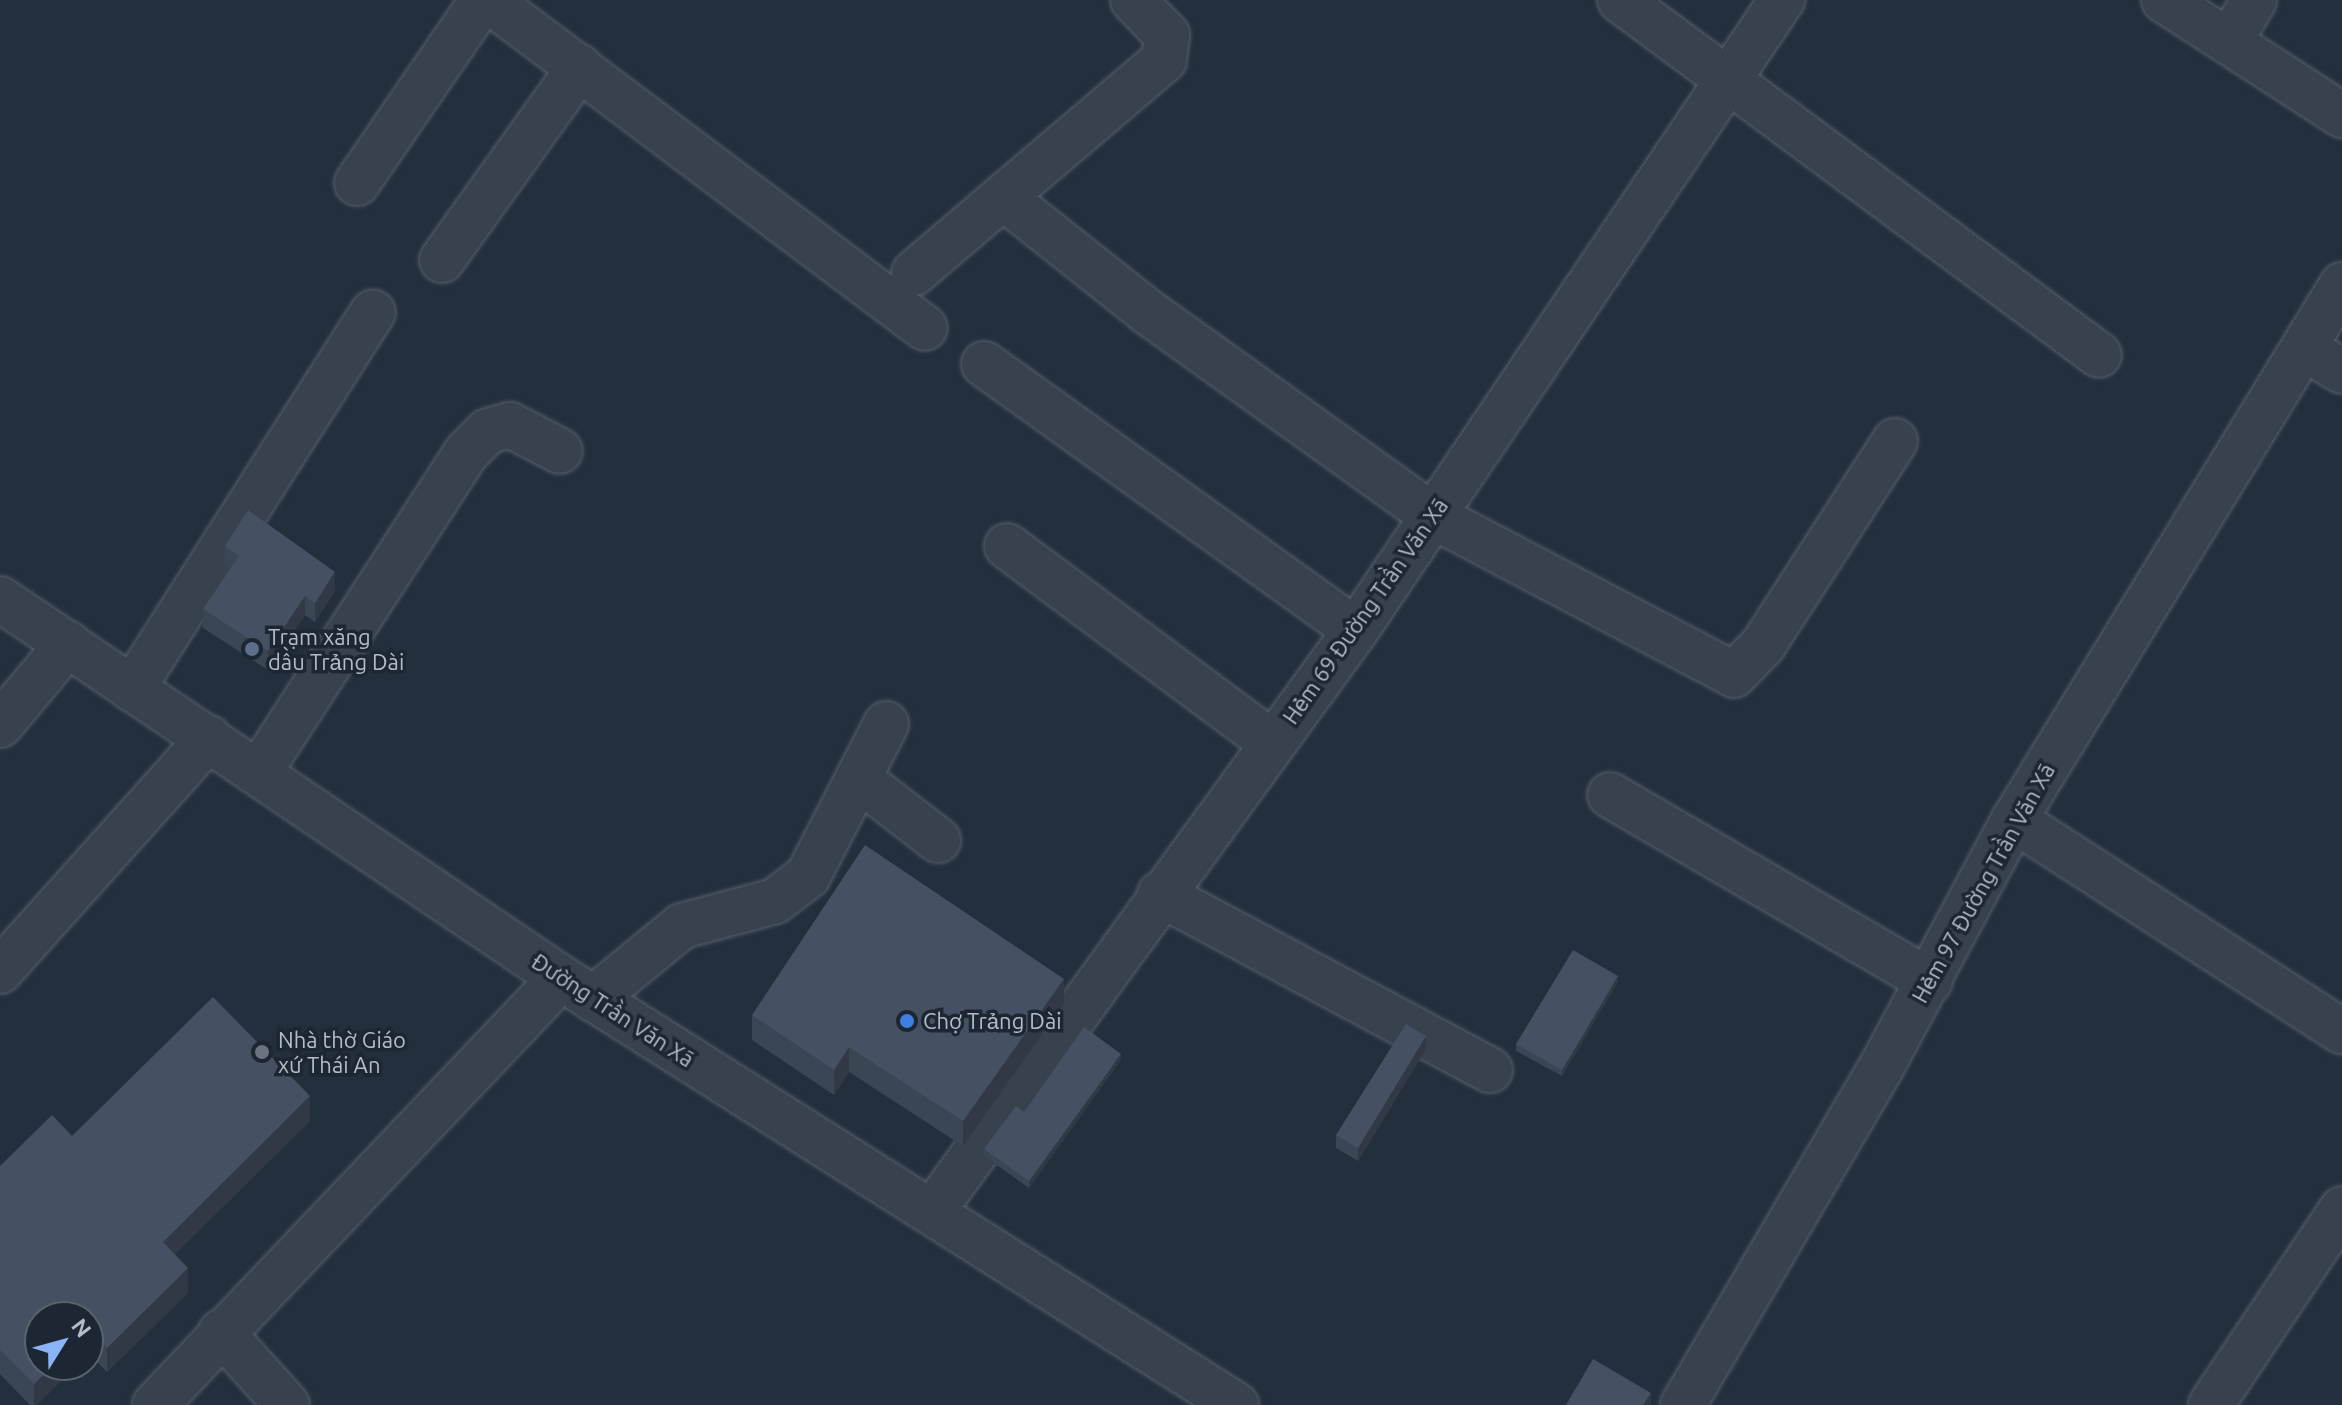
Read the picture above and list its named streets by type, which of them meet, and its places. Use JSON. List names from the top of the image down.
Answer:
{
  "streets": {
    "street": ["Hẻm 69 Đường Trần Văn Xã", "Hẻm 97 Đường Trần Văn Xã", "Đường Trần Văn Xã"]
  },
  "crossings": [
    ["Hẻm 69 Đường Trần Văn Xã", "Đường Trần Văn Xã"]
  ],
  "places": ["Trạm xăng dầu Trảng Dài", "Chợ Trảng Dài", "Nhà thờ Giáo xứ Thái An"],
  "north": "top right"
}
